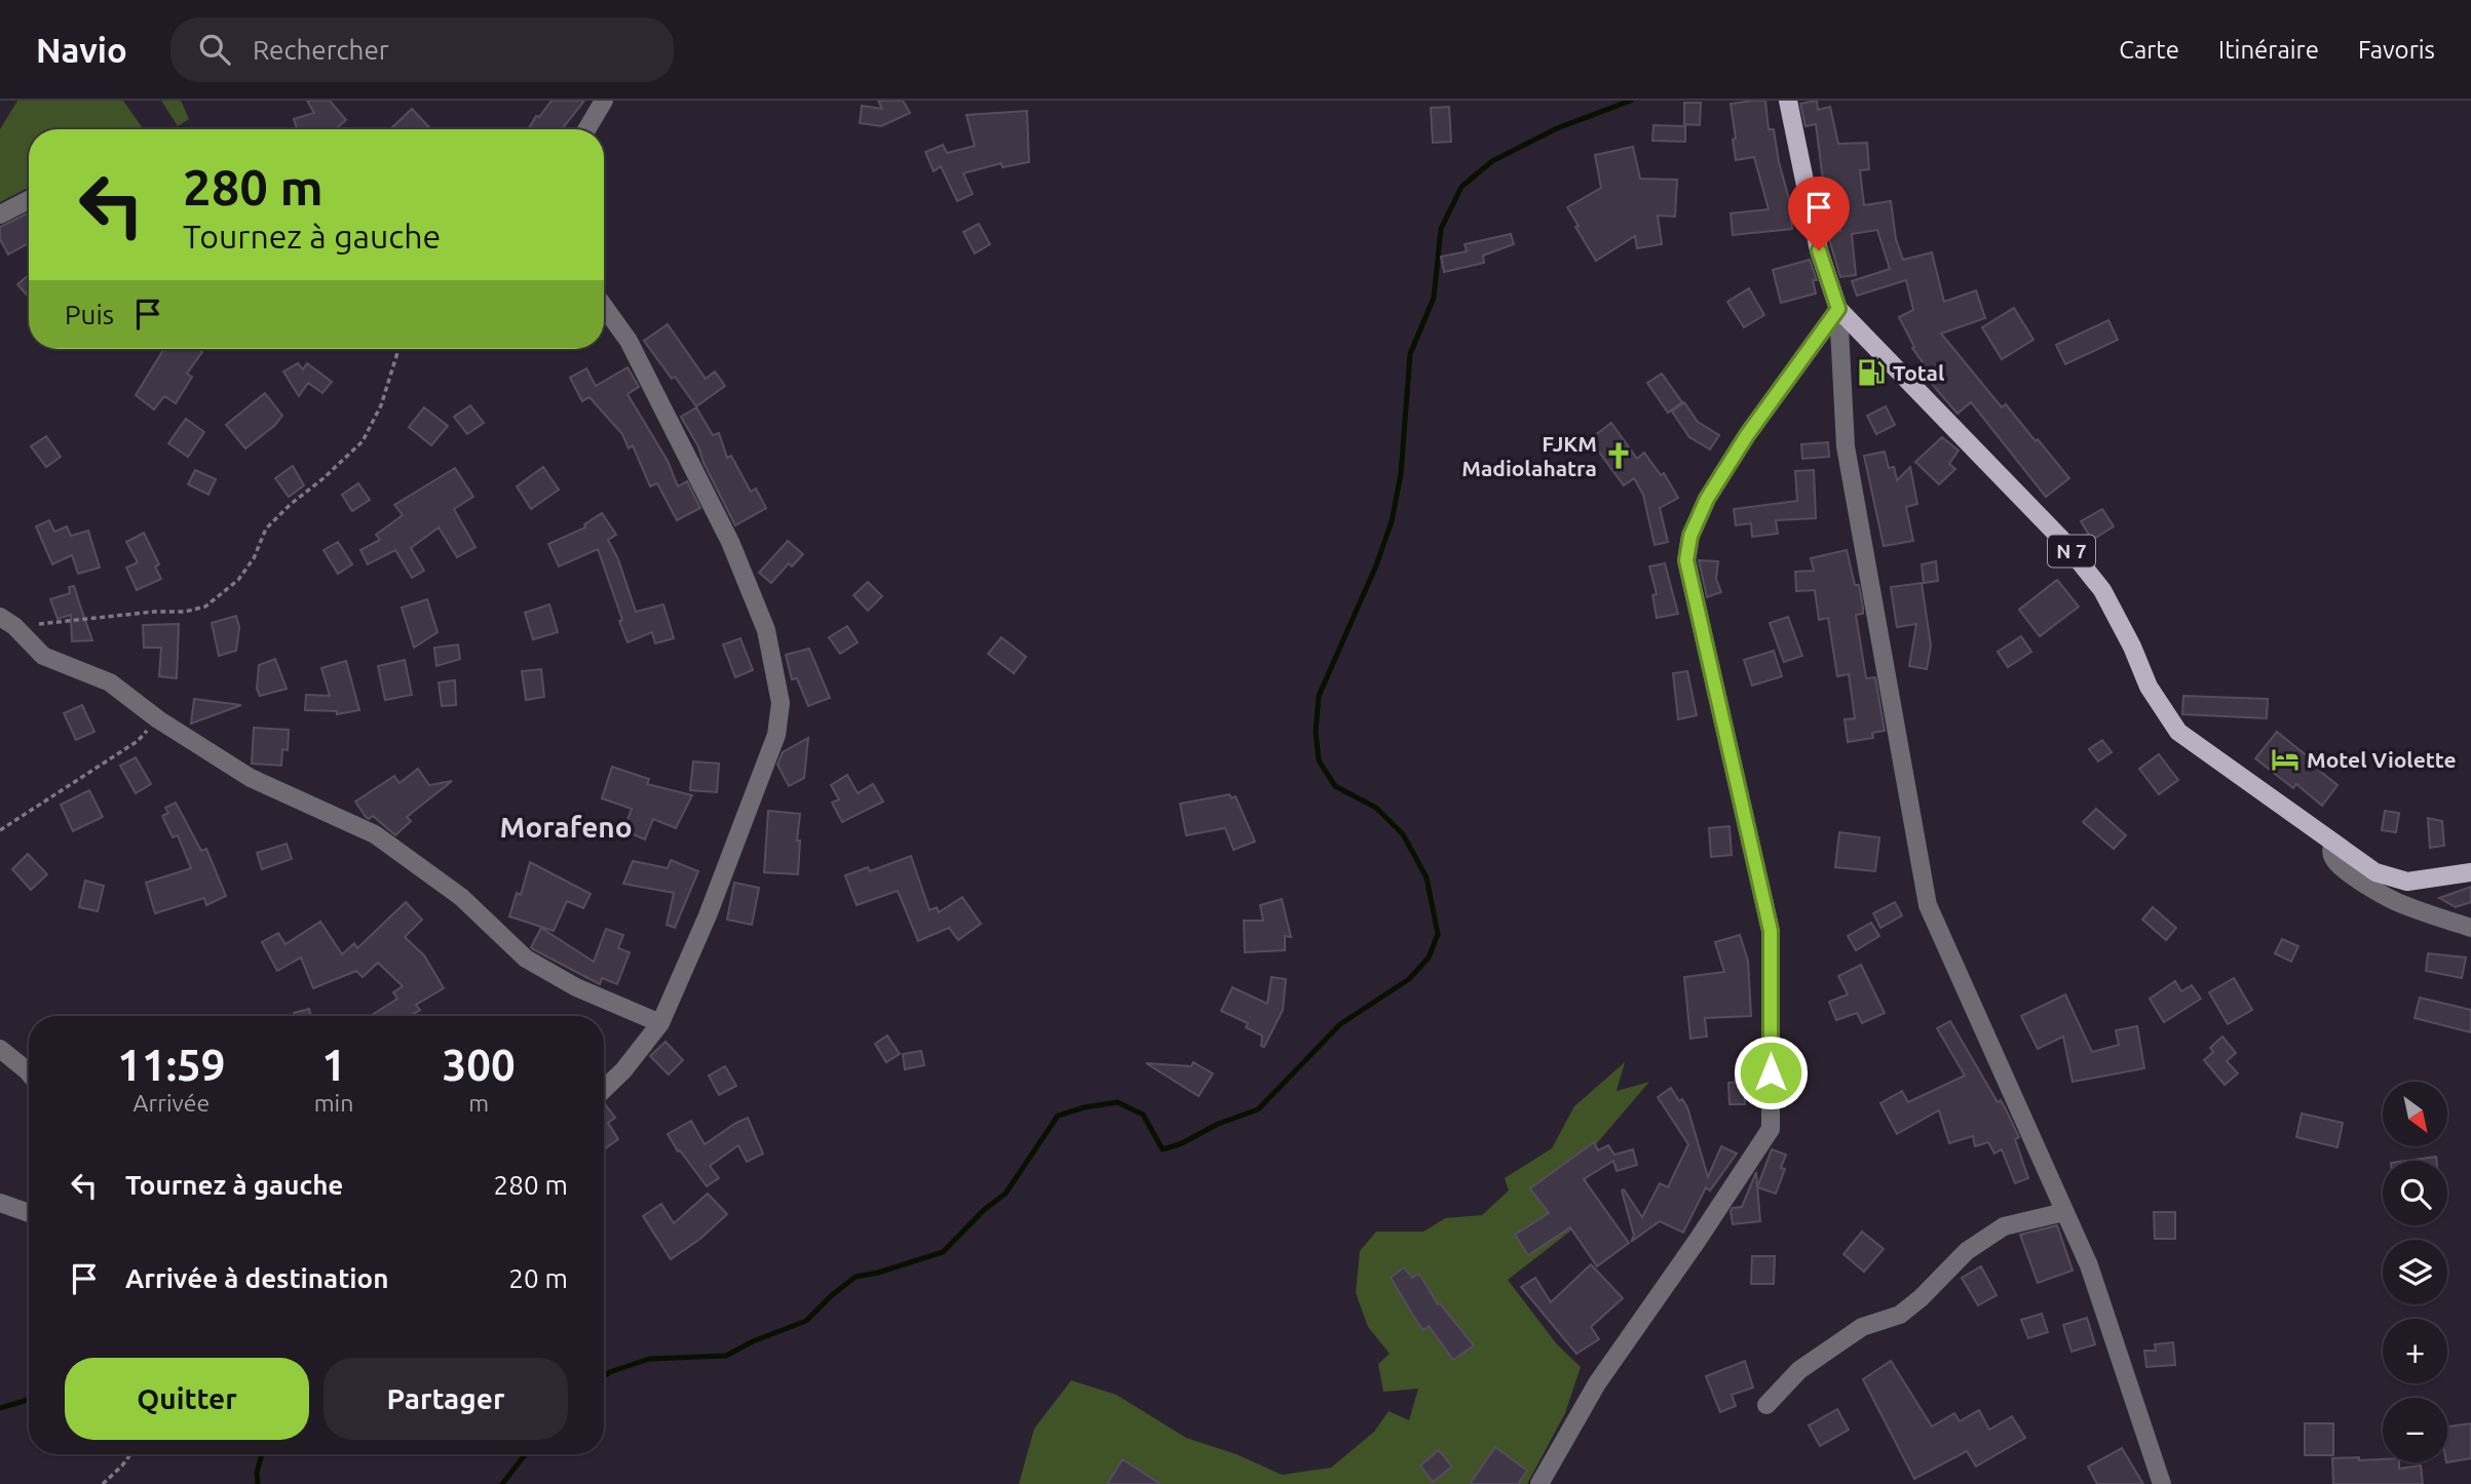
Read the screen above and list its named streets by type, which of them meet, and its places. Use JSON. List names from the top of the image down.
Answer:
{
  "streets": {
    "main road": ["N 7"]
  },
  "districts": ["Morafeno"],
  "places": {
    "fuel station": ["Total"],
    "church": ["FJKM Madiolahatra"],
    "hotel": ["Motel Violette"]
  },
  "north": "bottom right",
  "page": {
    "header": "Navio",
    "search": "Rechercher",
    "nav": ["Carte", "Itinéraire", "Favoris"],
    "turn": ["280 m", "Tournez à gauche"],
    "then": "Puis",
    "eta": [
      "11:59",
      "Arrivée",
      "1",
      "min",
      "300",
      "m"
    ],
    "map_buttons": ["+", "−"],
    "list": [
      {
        "name": "Tournez à gauche",
        "value": "280 m"
      },
      {
        "name": "Arrivée à destination",
        "value": "20 m"
      }
    ],
    "buttons": ["Quitter", "Partager"]
  }
}
